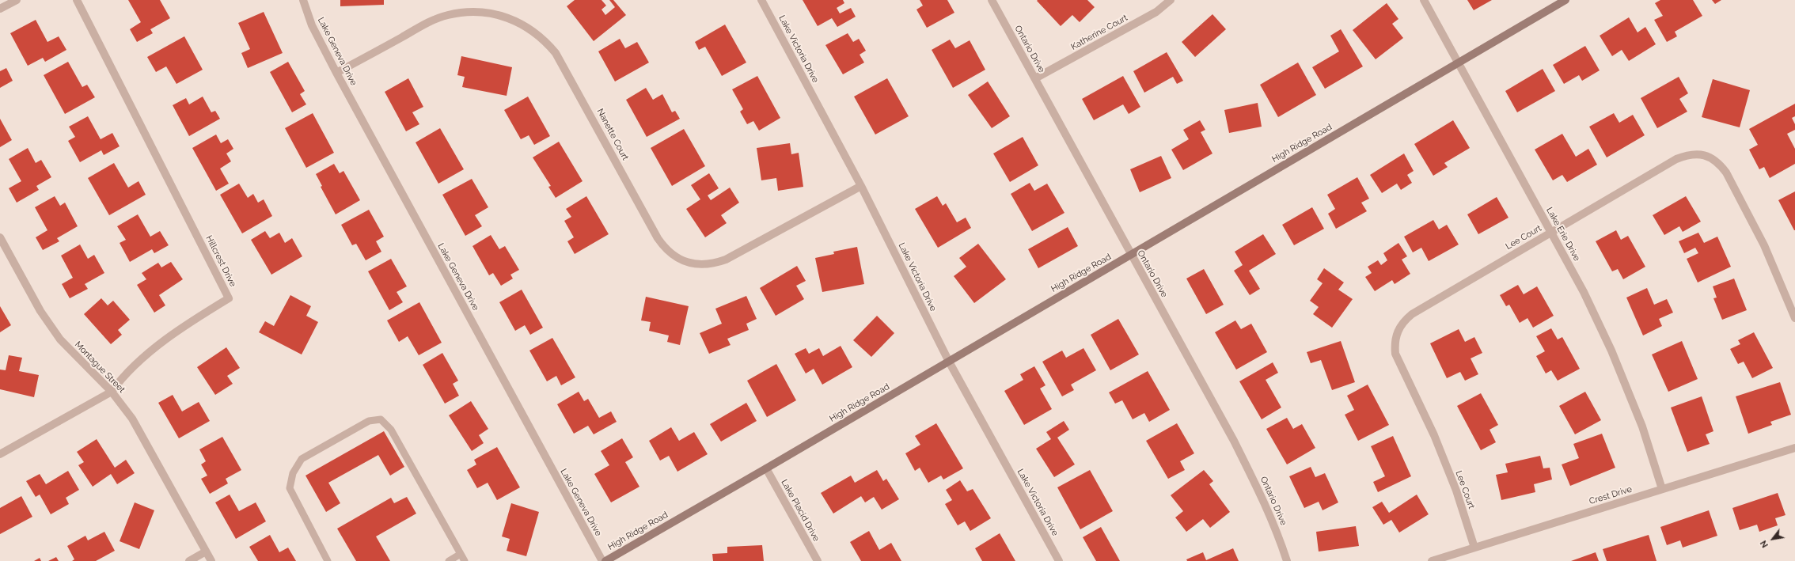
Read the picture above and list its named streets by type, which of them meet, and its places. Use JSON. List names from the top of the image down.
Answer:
{
  "streets": {
    "street": [
      "Katherine Court",
      "Lake Victoria Drive",
      "Ontario Drive",
      "Lake Geneva Drive",
      "Nanette Court",
      "High Ridge Road",
      "Lake Erie Drive",
      "Lee Court",
      "Hillcrest Drive",
      "Montague Street",
      "Crest Drive",
      "Lake Placid Drive"
    ]
  },
  "crossings": [
    ["Katherine Court", "Ontario Drive"],
    ["Lake Victoria Drive", "Nanette Court"],
    ["Lake Victoria Drive", "High Ridge Road"],
    ["Ontario Drive", "High Ridge Road"],
    ["Lake Geneva Drive", "Nanette Court"],
    ["High Ridge Road", "Lake Erie Drive"],
    ["High Ridge Road", "Lake Placid Drive"],
    ["Lake Erie Drive", "Lee Court"],
    ["Lake Erie Drive", "Crest Drive"],
    ["Lee Court", "Crest Drive"],
    ["Hillcrest Drive", "Montague Street"]
  ],
  "north": "bottom left"
}
